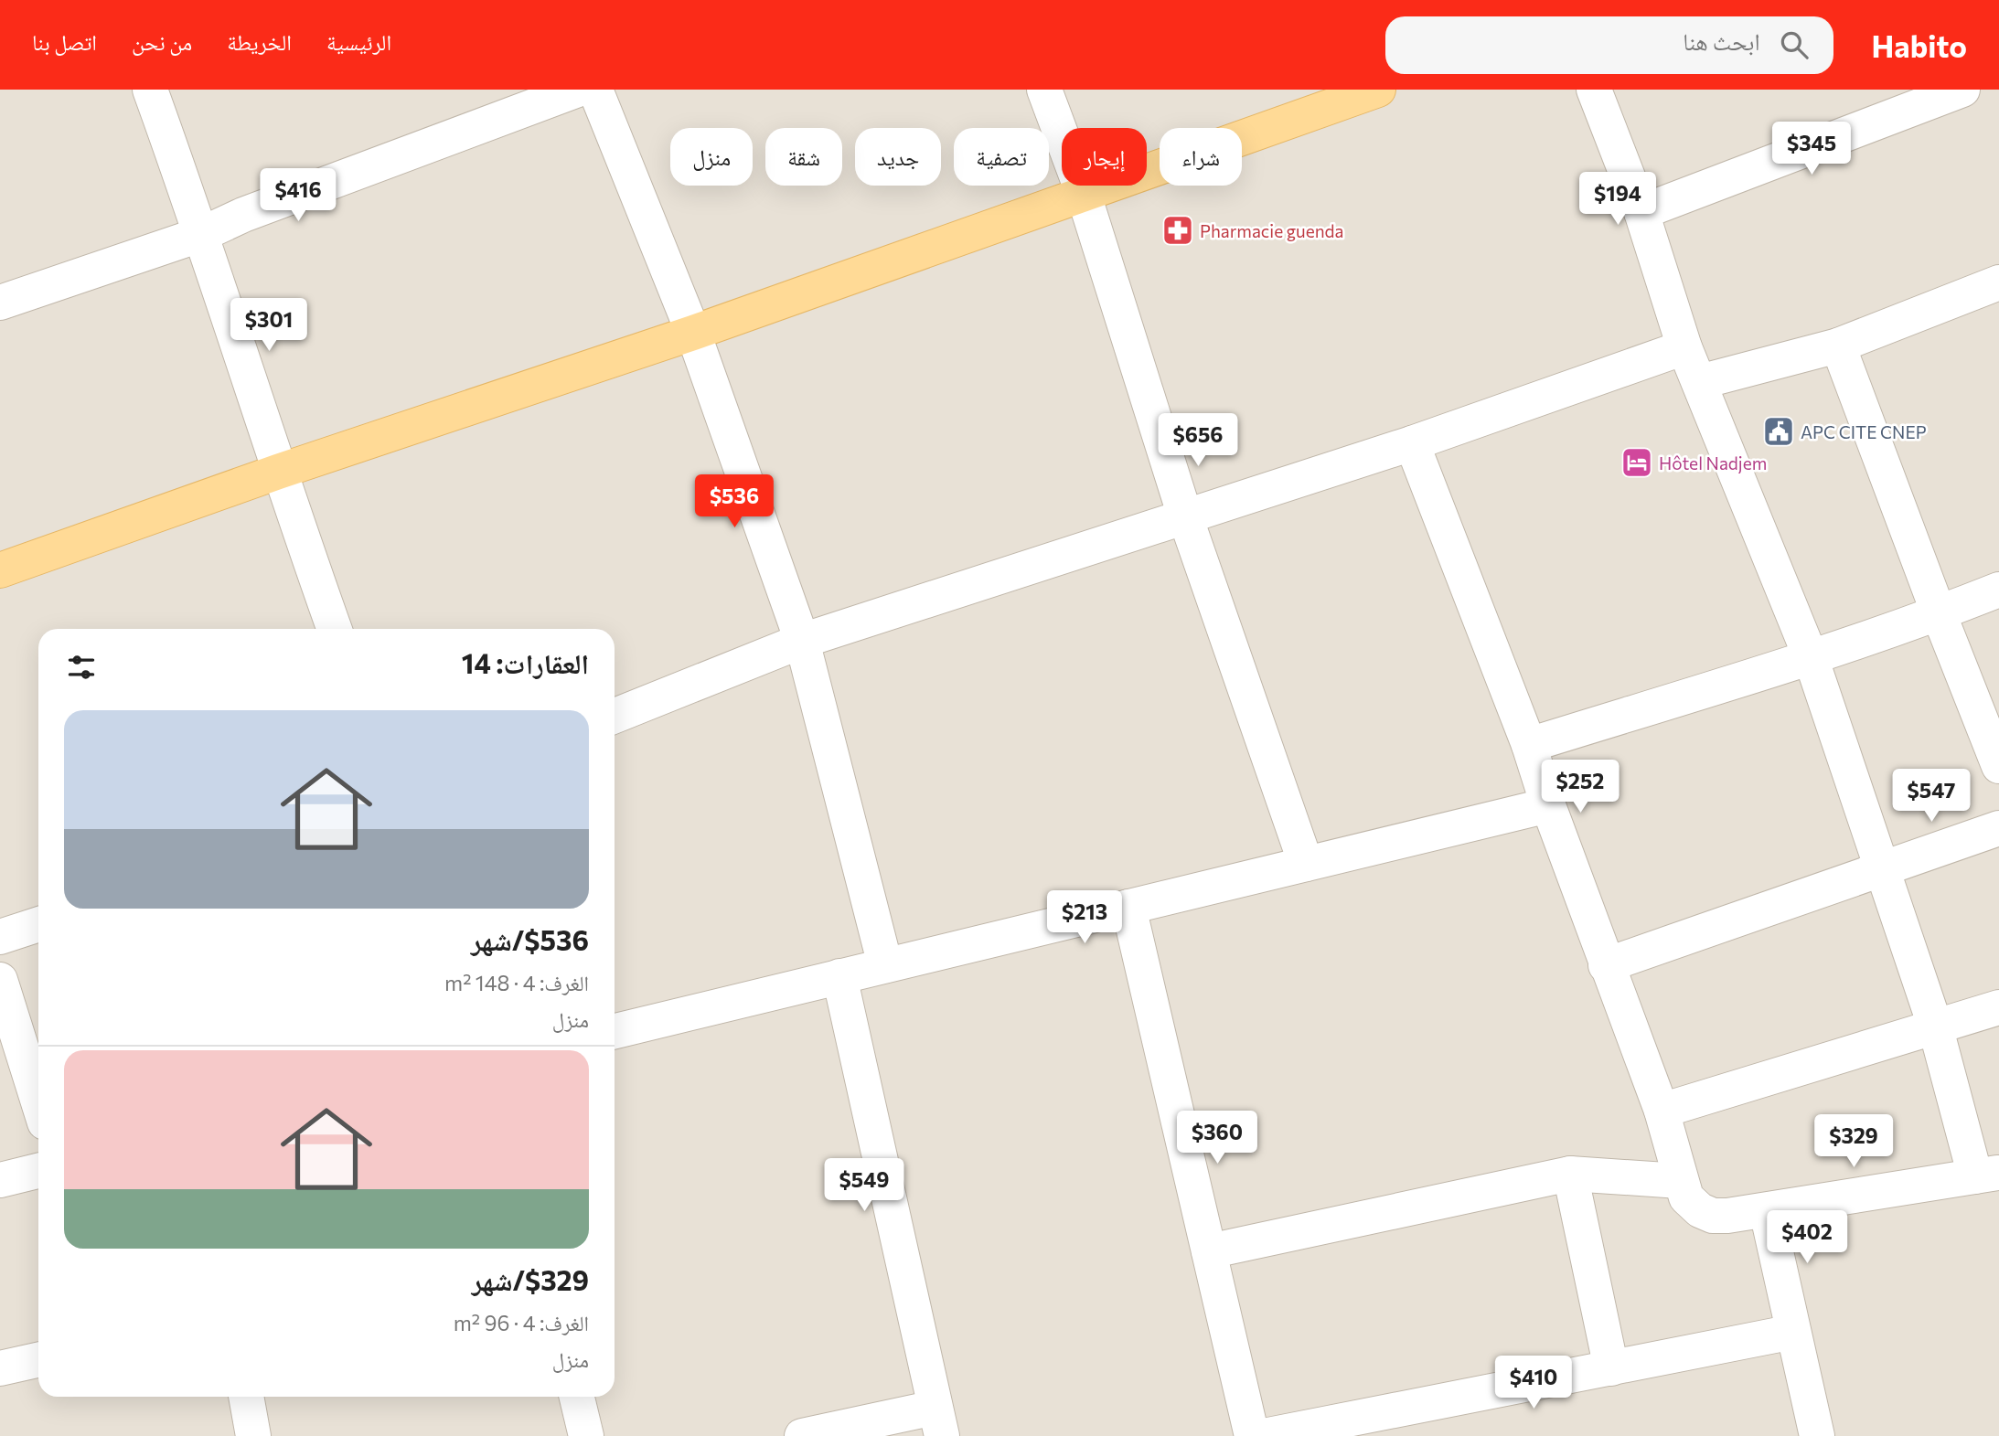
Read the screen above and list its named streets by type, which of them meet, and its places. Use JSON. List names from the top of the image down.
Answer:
{
  "places": {
    "pharmacy": ["Pharmacie guenda"],
    "public building": ["APC CITE CNEP"],
    "hotel": ["Hôtel Nadjem"]
  },
  "page": {
    "header": "Habito",
    "search": "ابحث هنا",
    "nav": [
      "الرئيسية",
      "الخريطة",
      "من نحن",
      "اتصل بنا"
    ],
    "price": [
      "$345",
      "$416",
      "$194",
      "$301",
      "$656",
      "$536",
      "$252",
      "$547",
      "$213",
      "$360",
      "$329",
      "$549",
      "$402",
      "$410"
    ],
    "chip": [
      "شراء",
      "إيجار",
      "تصفية",
      "جديد",
      "شقة",
      "منزل"
    ],
    "heading": "العقارات: 14",
    "list": [
      {
        "name": "$536/شهر",
        "note": "الغرف: 4 · 148 m² · منزل"
      },
      {
        "name": "$329/شهر",
        "note": "الغرف: 4 · 96 m² · منزل"
      }
    ]
  }
}
